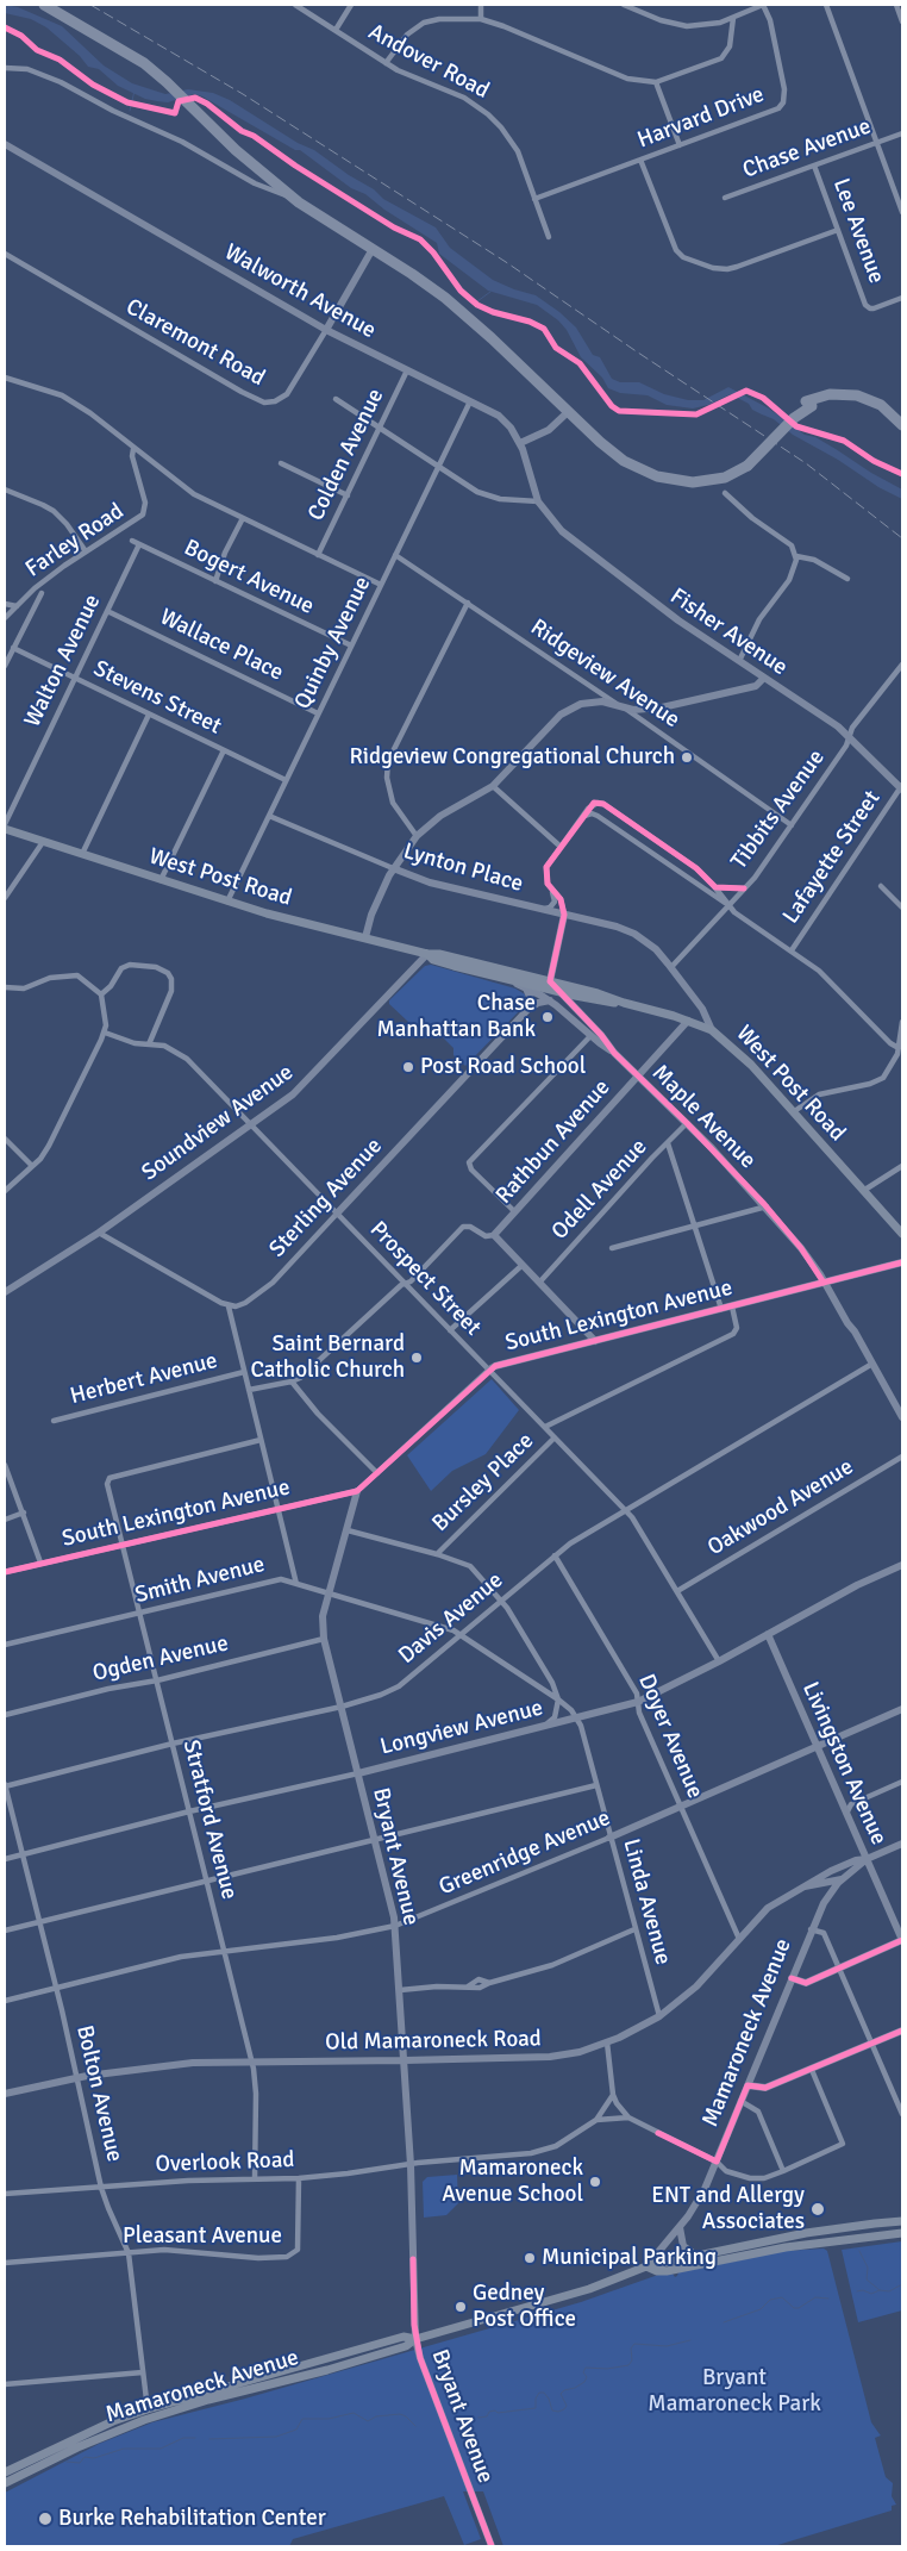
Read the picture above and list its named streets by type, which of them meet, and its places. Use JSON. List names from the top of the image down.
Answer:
{
  "streets": {
    "main road": ["West Post Road", "Mamaroneck Avenue"],
    "street": [
      "Andover Road",
      "Harvard Drive",
      "Chase Avenue",
      "Lee Avenue",
      "Walworth Avenue",
      "Claremont Road",
      "Colden Avenue",
      "Farley Road",
      "Bogert Avenue",
      "Fisher Avenue",
      "Quinby Avenue",
      "Wallace Place",
      "Walton Avenue",
      "Ridgeview Avenue",
      "Stevens Street",
      "Tibbits Avenue",
      "Lafayette Street",
      "Lynton Place",
      "Maple Avenue",
      "Soundview Avenue",
      "Rathbun Avenue",
      "Odell Avenue",
      "Sterling Avenue",
      "Prospect Street",
      "South Lexington Avenue",
      "Herbert Avenue",
      "Bursley Place",
      "Oakwood Avenue",
      "Smith Avenue",
      "Davis Avenue",
      "Ogden Avenue",
      "Longview Avenue",
      "Doyer Avenue",
      "Livingston Avenue",
      "Stratford Avenue",
      "Greenridge Avenue",
      "Bryant Avenue",
      "Linda Avenue",
      "Old Mamaroneck Road",
      "Bolton Avenue",
      "Overlook Road",
      "Pleasant Avenue"
    ]
  },
  "crossings": [
    ["Andover Road", "Harvard Drive"],
    ["Chase Avenue", "Lee Avenue"],
    ["Walworth Avenue", "Claremont Road"],
    ["Walworth Avenue", "Colden Avenue"],
    ["Walworth Avenue", "Fisher Avenue"],
    ["Walworth Avenue", "Quinby Avenue"],
    ["Bogert Avenue", "Quinby Avenue"],
    ["Bogert Avenue", "Walton Avenue"],
    ["Fisher Avenue", "Tibbits Avenue"],
    ["Fisher Avenue", "Lafayette Street"],
    ["Quinby Avenue", "Wallace Place"],
    ["Quinby Avenue", "Ridgeview Avenue"],
    ["Quinby Avenue", "Stevens Street"],
    ["Quinby Avenue", "Lynton Place"],
    ["Quinby Avenue", "West Post Road"],
    ["Wallace Place", "Walton Avenue"],
    ["Walton Avenue", "Stevens Street"],
    ["Ridgeview Avenue", "Tibbits Avenue"],
    ["Tibbits Avenue", "Lynton Place"],
    ["Lynton Place", "West Post Road"],
    ["West Post Road", "Maple Avenue"],
    ["West Post Road", "Soundview Avenue"],
    ["West Post Road", "Rathbun Avenue"],
    ["Maple Avenue", "Rathbun Avenue"],
    ["Maple Avenue", "Odell Avenue"],
    ["Maple Avenue", "South Lexington Avenue"],
    ["Maple Avenue", "Davis Avenue"],
    ["Soundview Avenue", "Prospect Street"],
    ["Sterling Avenue", "Prospect Street"],
    ["Prospect Street", "South Lexington Avenue"],
    ["Prospect Street", "Bursley Place"],
    ["Prospect Street", "Oakwood Avenue"],
    ["Prospect Street", "Davis Avenue"],
    ["Prospect Street", "Longview Avenue"],
    ["South Lexington Avenue", "Stratford Avenue"],
    ["South Lexington Avenue", "Bryant Avenue"],
    ["Bursley Place", "Linda Avenue"],
    ["Smith Avenue", "Davis Avenue"],
    ["Smith Avenue", "Stratford Avenue"],
    ["Smith Avenue", "Bryant Avenue"],
    ["Smith Avenue", "Linda Avenue"],
    ["Davis Avenue", "Doyer Avenue"],
    ["Davis Avenue", "Stratford Avenue"],
    ["Davis Avenue", "Bryant Avenue"],
    ["Davis Avenue", "Linda Avenue"],
    ["Davis Avenue", "Bolton Avenue"],
    ["Ogden Avenue", "Stratford Avenue"],
    ["Ogden Avenue", "Bryant Avenue"],
    ["Longview Avenue", "Doyer Avenue"],
    ["Longview Avenue", "Livingston Avenue"],
    ["Longview Avenue", "Stratford Avenue"],
    ["Longview Avenue", "Bryant Avenue"],
    ["Longview Avenue", "Linda Avenue"],
    ["Longview Avenue", "Bolton Avenue"],
    ["Doyer Avenue", "Greenridge Avenue"],
    ["Doyer Avenue", "Old Mamaroneck Road"],
    ["Livingston Avenue", "Greenridge Avenue"],
    ["Livingston Avenue", "Mamaroneck Avenue"],
    ["Livingston Avenue", "Old Mamaroneck Road"],
    ["Stratford Avenue", "Greenridge Avenue"],
    ["Stratford Avenue", "Old Mamaroneck Road"],
    ["Stratford Avenue", "Overlook Road"],
    ["Greenridge Avenue", "Bryant Avenue"],
    ["Greenridge Avenue", "Linda Avenue"],
    ["Greenridge Avenue", "Bolton Avenue"],
    ["Bryant Avenue", "Linda Avenue"],
    ["Bryant Avenue", "Mamaroneck Avenue"],
    ["Bryant Avenue", "Old Mamaroneck Road"],
    ["Bryant Avenue", "Overlook Road"],
    ["Linda Avenue", "Old Mamaroneck Road"],
    ["Mamaroneck Avenue", "Old Mamaroneck Road"],
    ["Mamaroneck Avenue", "Bolton Avenue"],
    ["Old Mamaroneck Road", "Bolton Avenue"],
    ["Bolton Avenue", "Overlook Road"],
    ["Bolton Avenue", "Pleasant Avenue"],
    ["Overlook Road", "Pleasant Avenue"]
  ],
  "parks": ["Bryant Mamaroneck Park"],
  "places": [
    "Ridgeview Congregational Church",
    "Chase Manhattan Bank",
    "Post Road School",
    "Saint Bernard Catholic Church",
    "Mamaroneck Avenue School",
    "ENT and Allergy Associates",
    "Municipal Parking",
    "Gedney Post Office",
    "Burke Rehabilitation Center"
  ]
}
